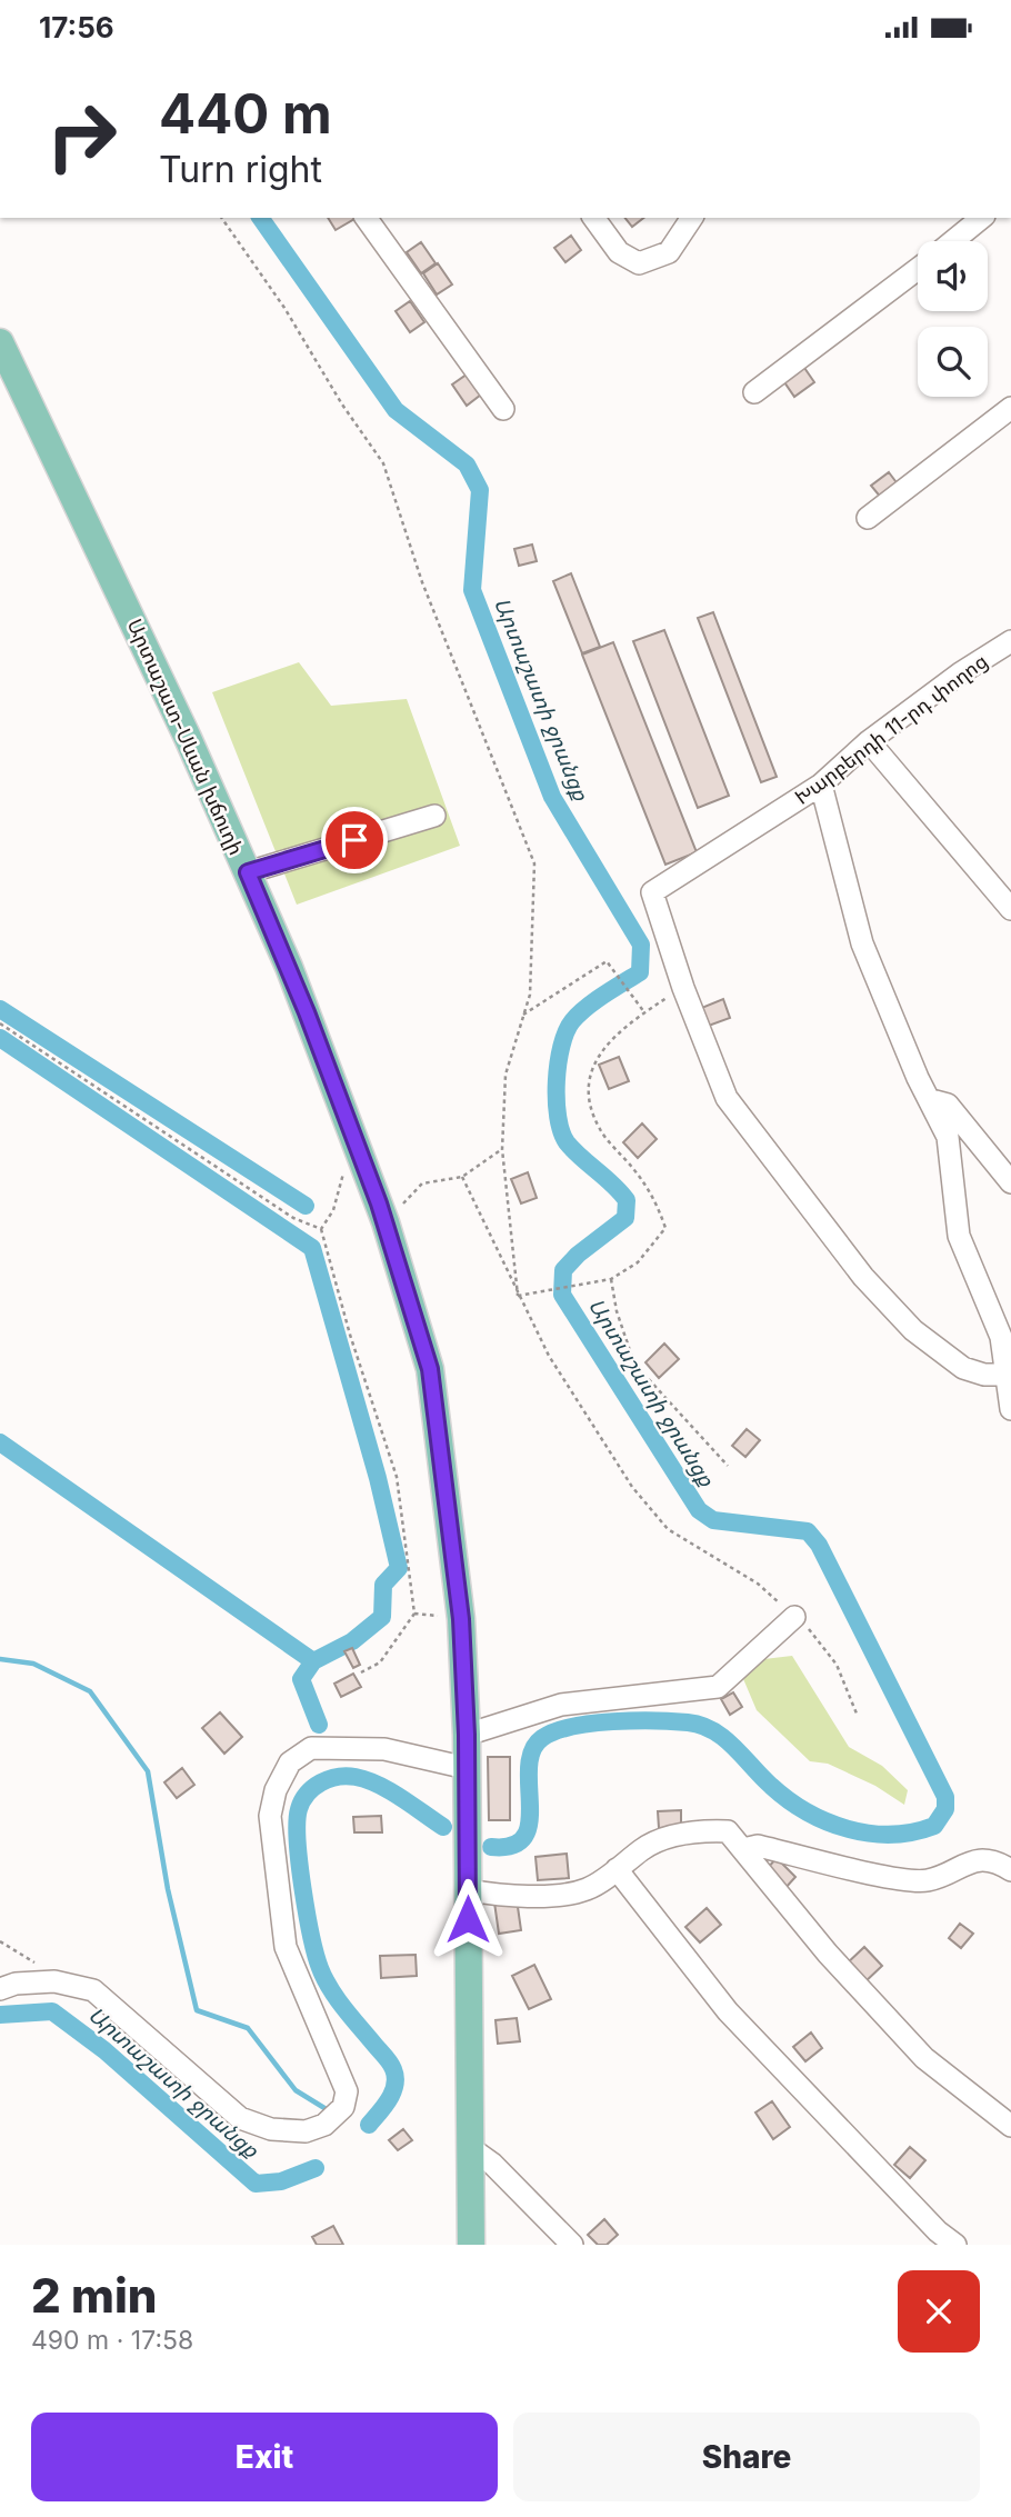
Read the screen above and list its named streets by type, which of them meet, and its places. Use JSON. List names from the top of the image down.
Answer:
{
  "streets": {
    "main road": ["Արտաշատ-Սևան խճուղի"],
    "street": ["Խարբերդի 11-րդ փողոց"]
  },
  "water": ["Արտաշատի ջրանցք"],
  "page": {
    "status": "17:56",
    "turn": ["440 m", "Turn right"],
    "heading": ["2 min", "490 m · 17:58"],
    "buttons": ["Exit", "Share"]
  }
}
